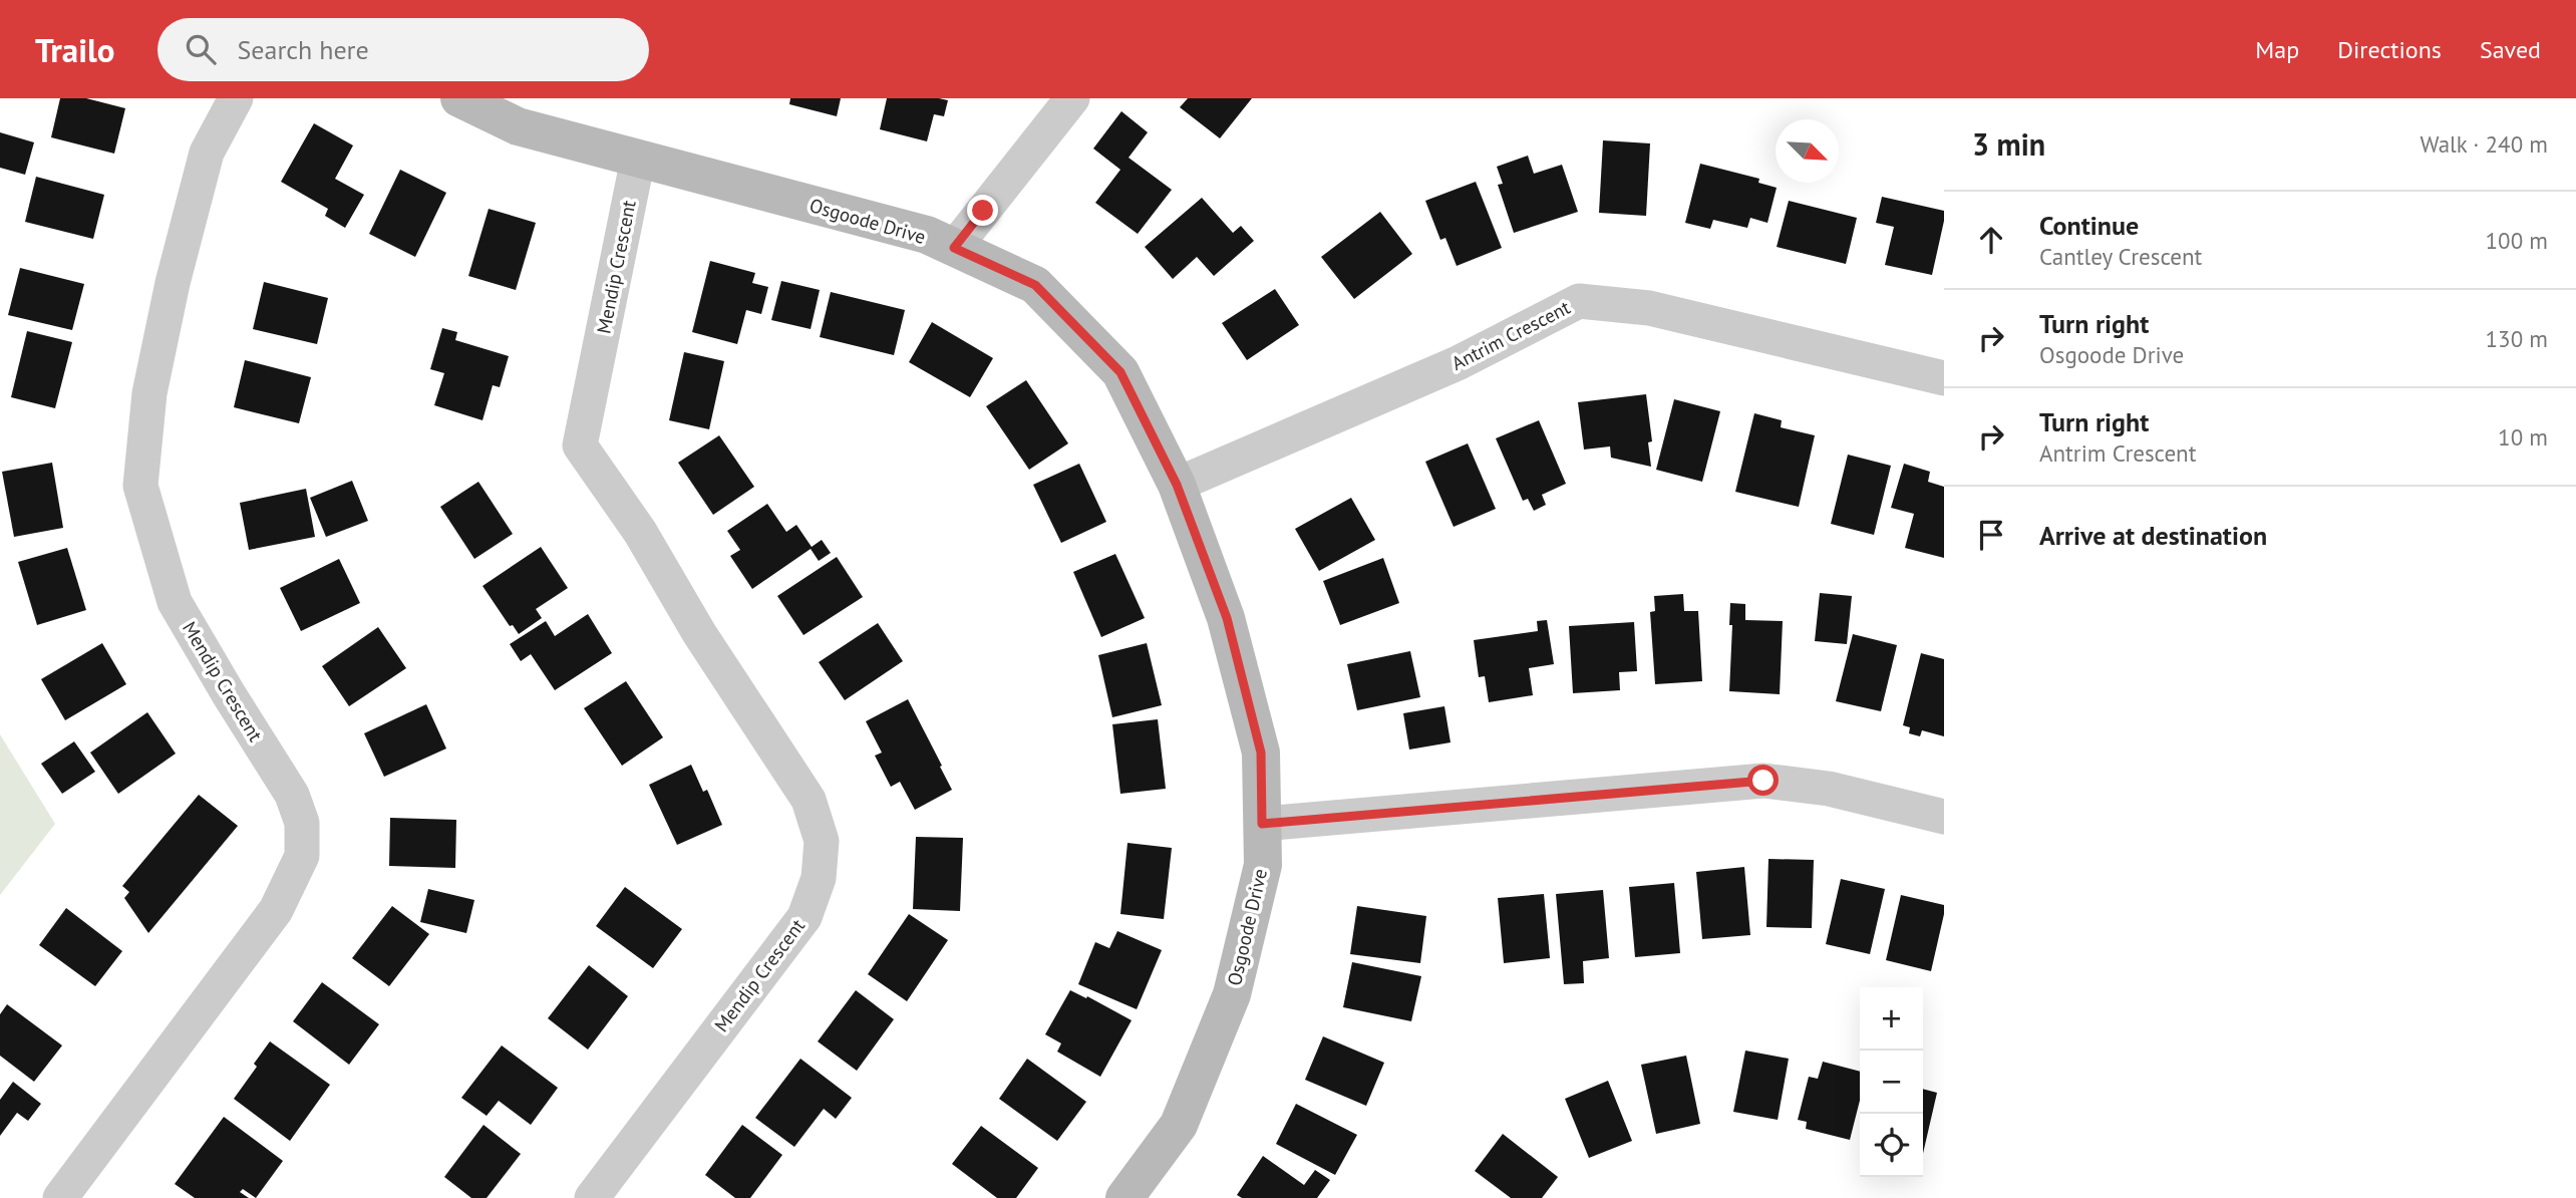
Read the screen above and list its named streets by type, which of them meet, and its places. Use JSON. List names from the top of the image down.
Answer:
{
  "streets": {
    "street": ["Osgoode Drive", "Mendip Crescent", "Antrim Crescent"]
  },
  "crossings": [
    ["Osgoode Drive", "Mendip Crescent"],
    ["Osgoode Drive", "Antrim Crescent"]
  ],
  "north": "bottom right",
  "page": {
    "header": "Trailo",
    "search": "Search here",
    "nav": ["Map", "Directions", "Saved"],
    "heading": ["3 min", "Walk · 240 m"],
    "list": [
      ["Continue", "Cantley Crescent", "100 m"],
      ["Turn right", "Osgoode Drive", "130 m"],
      ["Turn right", "Antrim Crescent", "10 m"],
      "Arrive at destination"
    ],
    "map_buttons": ["+", "−"]
  }
}
